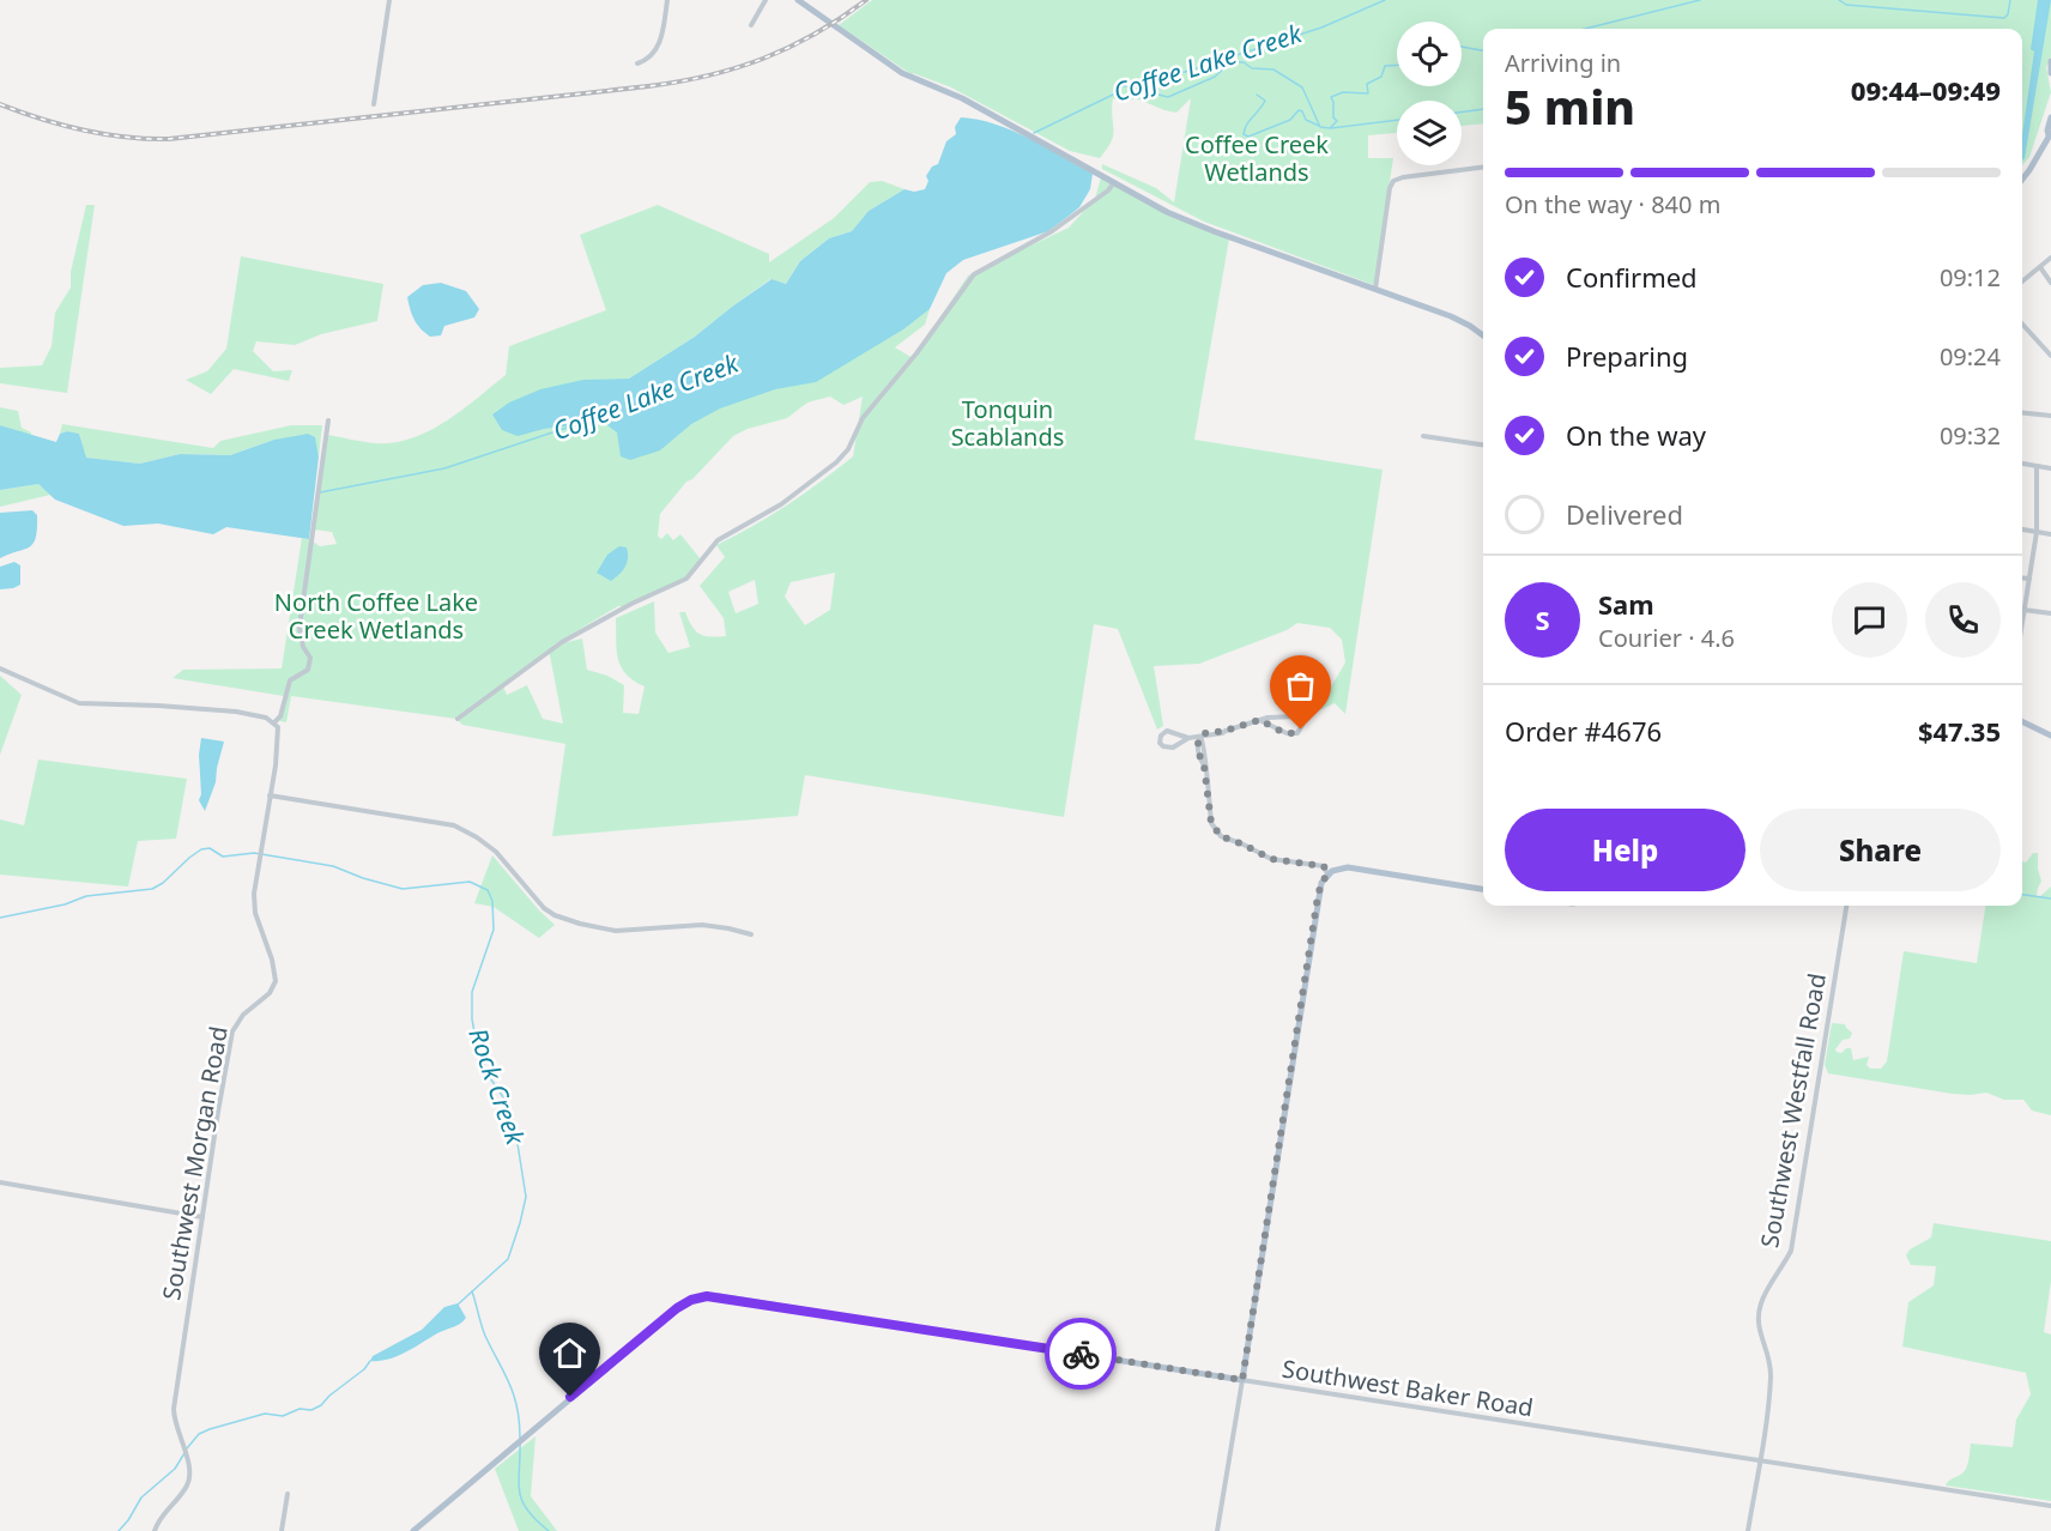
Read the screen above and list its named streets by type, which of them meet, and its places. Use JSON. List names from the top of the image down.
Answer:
{
  "streets": {
    "main road": ["Southwest Baker Road"],
    "street": ["Southwest Westfall Road", "Southwest Morgan Road"]
  },
  "crossings": [
    ["Southwest Westfall Road", "Southwest Baker Road"]
  ],
  "water": ["Coffee Lake Creek", "Rock Creek"],
  "parks": ["Coffee Creek Wetlands", "Tonquin Scablands", "North Coffee Lake Creek Wetlands"],
  "page": {
    "heading": ["5 min", "Arriving in", "09:44–09:49"],
    "panel": [
      "Sam",
      "Courier · 4.6",
      "Order #4676",
      "$47.35"
    ],
    "bar": "On the way · 840 m",
    "list": [
      ["Confirmed", "09:12"],
      ["Preparing", "09:24"],
      ["On the way", "09:32"],
      "Delivered"
    ],
    "round": "S",
    "buttons": ["Help", "Share"]
  }
}
